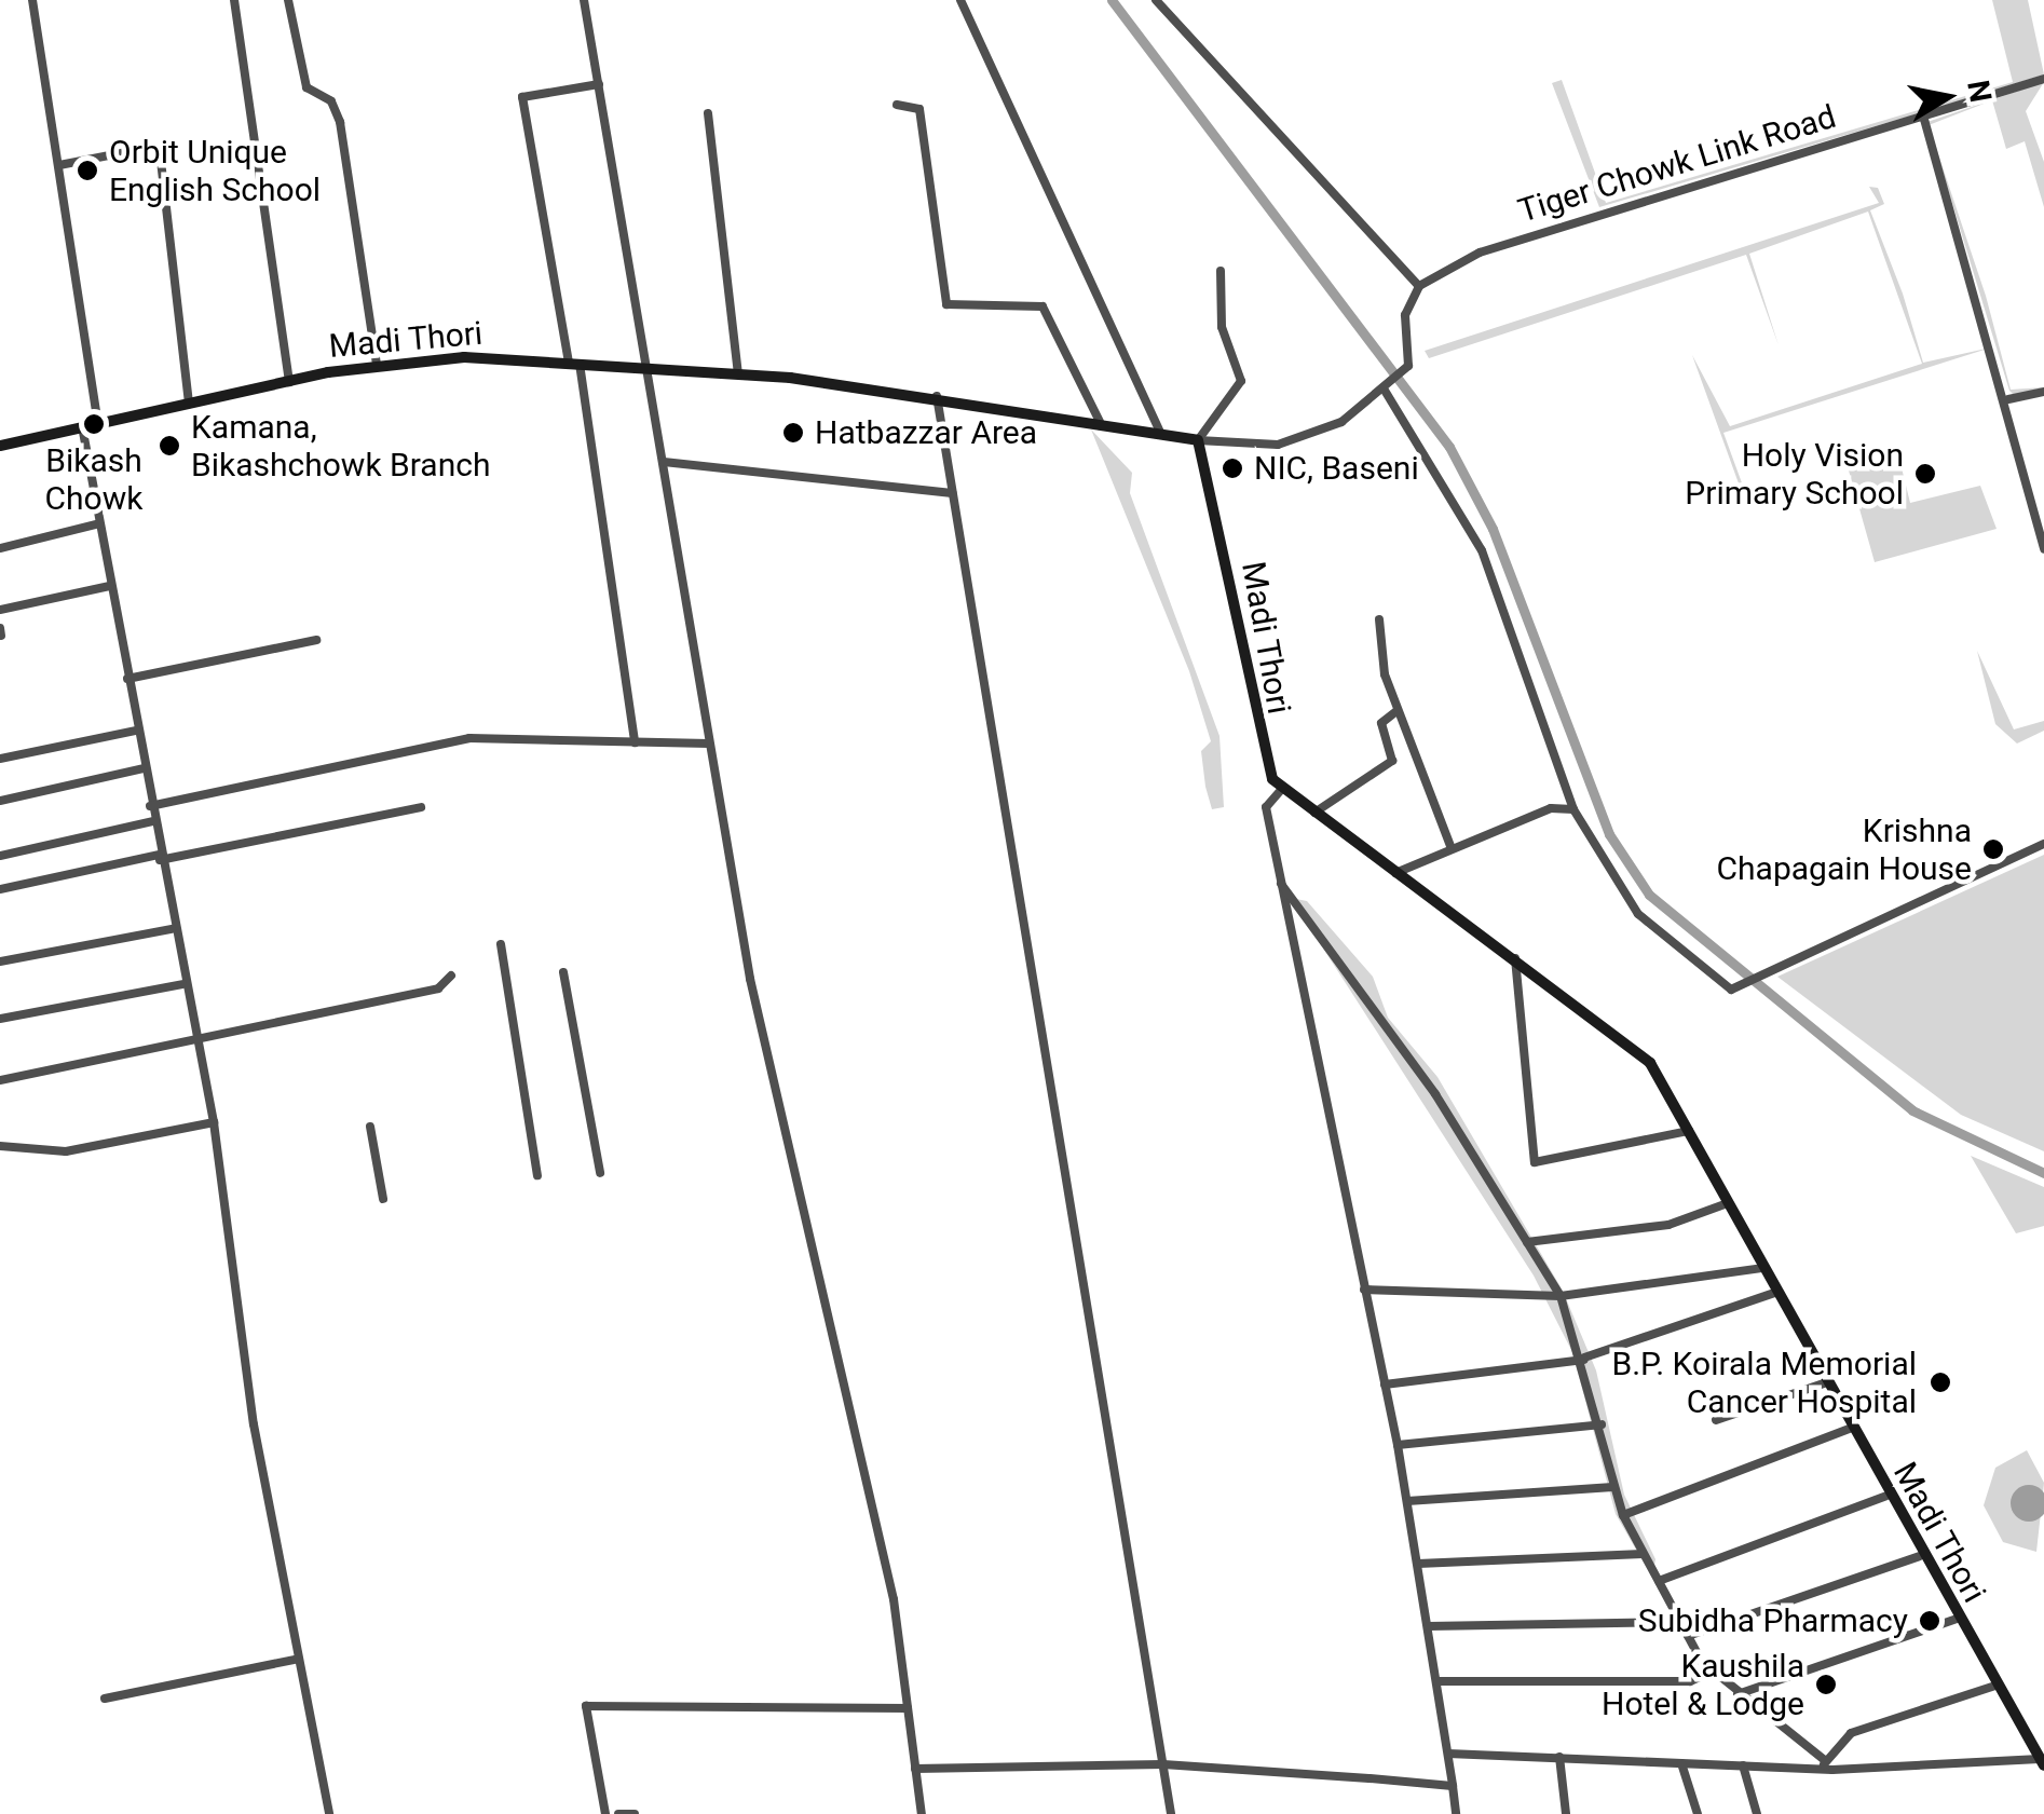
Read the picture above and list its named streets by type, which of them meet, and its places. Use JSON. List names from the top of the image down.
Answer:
{
  "streets": {
    "main road": ["Madi Thori"],
    "street": ["Tiger Chowk Link Road"]
  },
  "places": [
    "Orbit Unique English School",
    "Bikash Chowk",
    "Hatbazzar Area",
    "Kamana, Bikashchowk Branch",
    "NIC, Baseni",
    "Holy Vision Primary School",
    "Krishna Chapagain House",
    "B.P. Koirala Memorial Cancer Hospital",
    "Subidha Pharmacy",
    "Kaushila Hotel & Lodge"
  ],
  "north": "right"
}
